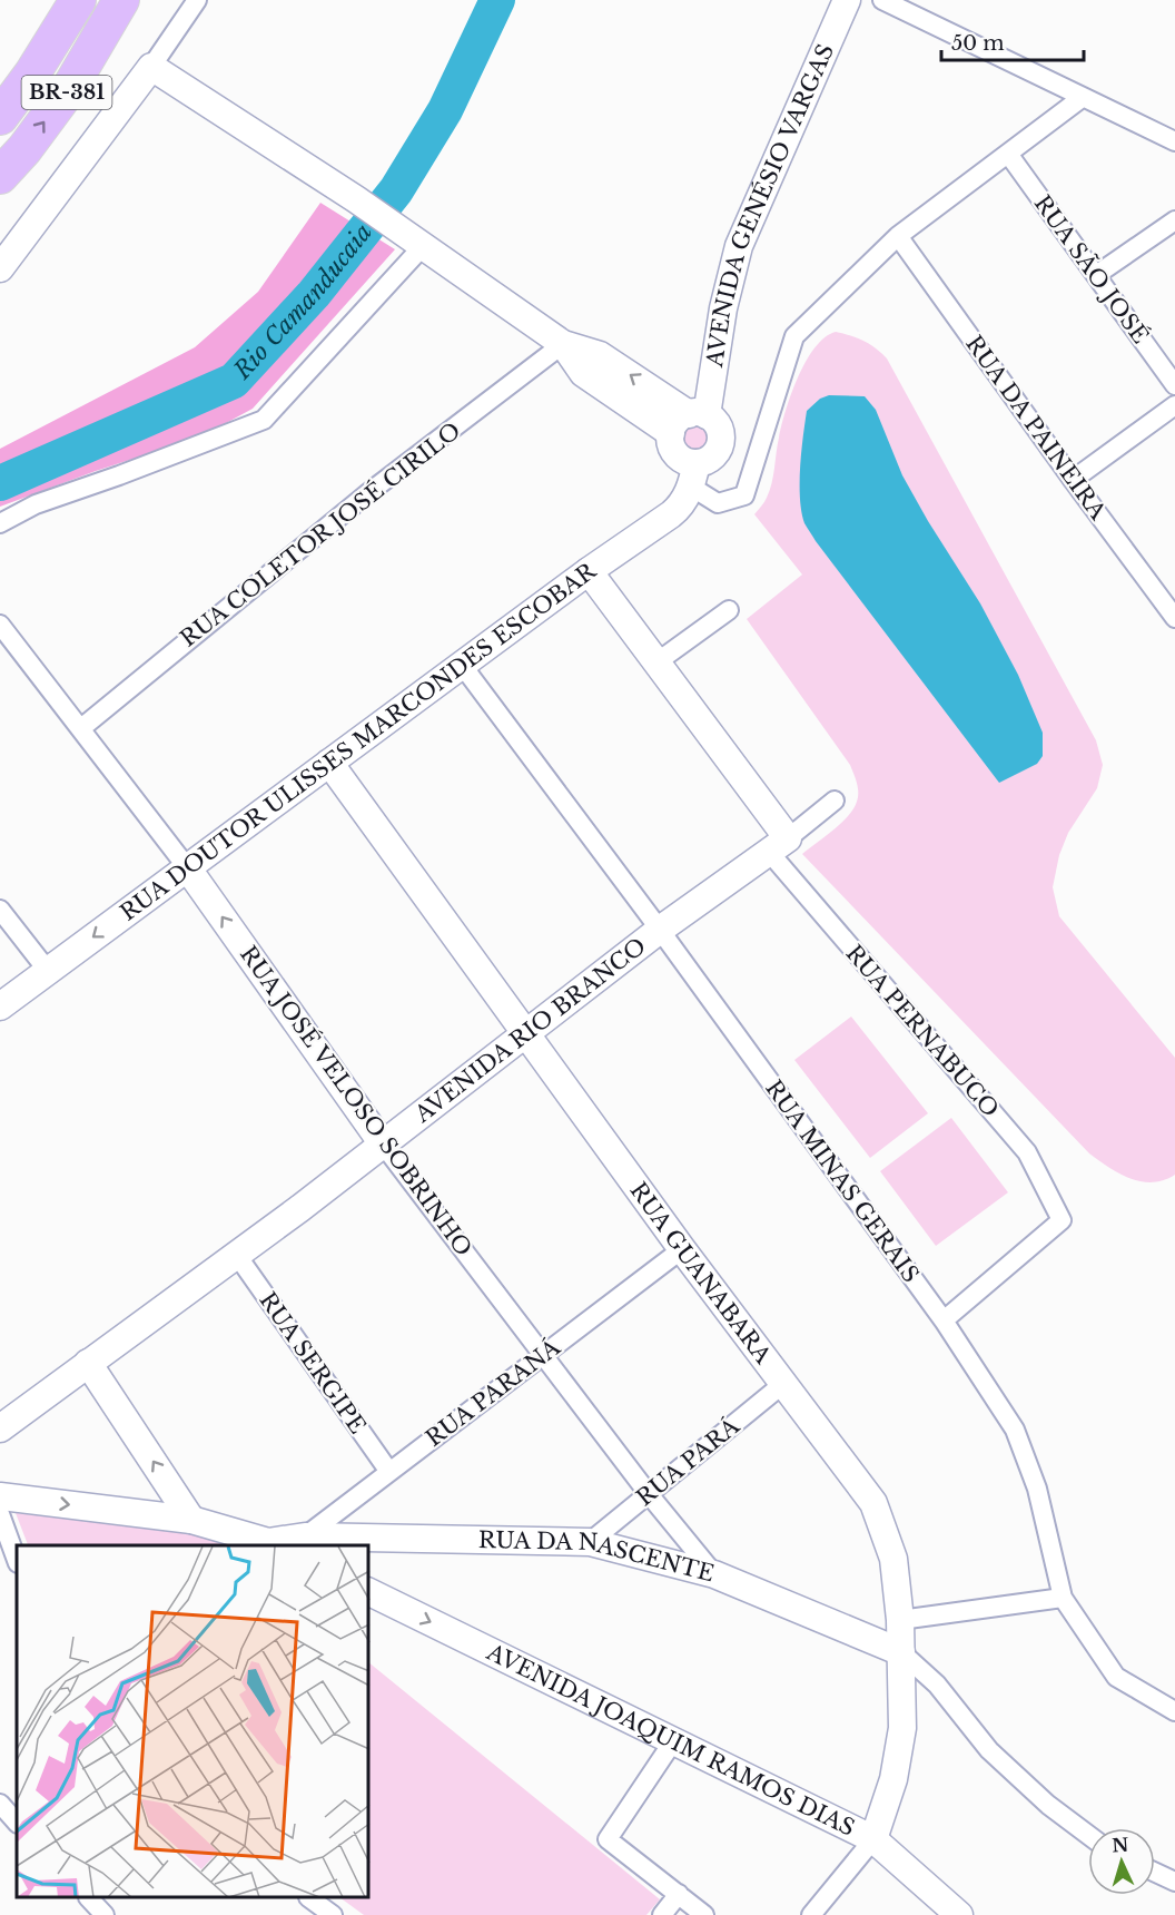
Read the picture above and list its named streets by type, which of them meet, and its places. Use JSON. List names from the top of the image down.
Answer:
{
  "streets": {
    "highway": ["BR-381"],
    "street": [
      "AVENIDA GENÉSIO VARGAS",
      "RUA SÃO JOSÉ",
      "RUA DA PAINEIRA",
      "RUA COLETOR JOSÉ CIRILO",
      "RUA DOUTOR ULISSES MARCONDES ESCOBAR",
      "AVENIDA RIO BRANCO",
      "RUA PERNABUCO",
      "RUA JOSÉ VELOSO SOBRINHO",
      "RUA MINAS GERAIS",
      "RUA GUANABARA",
      "RUA SERGIPE",
      "RUA PARANÁ",
      "RUA PARÁ",
      "RUA DA NASCENTE",
      "AVENIDA JOAQUIM RAMOS DIAS"
    ]
  },
  "crossings": [
    ["AVENIDA GENÉSIO VARGAS", "RUA DOUTOR ULISSES MARCONDES ESCOBAR"],
    ["RUA COLETOR JOSÉ CIRILO", "RUA JOSÉ VELOSO SOBRINHO"],
    ["RUA DOUTOR ULISSES MARCONDES ESCOBAR", "RUA JOSÉ VELOSO SOBRINHO"],
    ["RUA DOUTOR ULISSES MARCONDES ESCOBAR", "RUA MINAS GERAIS"],
    ["RUA DOUTOR ULISSES MARCONDES ESCOBAR", "RUA GUANABARA"],
    ["AVENIDA RIO BRANCO", "RUA PERNABUCO"],
    ["AVENIDA RIO BRANCO", "RUA JOSÉ VELOSO SOBRINHO"],
    ["AVENIDA RIO BRANCO", "RUA MINAS GERAIS"],
    ["AVENIDA RIO BRANCO", "RUA GUANABARA"],
    ["AVENIDA RIO BRANCO", "RUA SERGIPE"],
    ["RUA PERNABUCO", "RUA MINAS GERAIS"],
    ["RUA JOSÉ VELOSO SOBRINHO", "RUA PARANÁ"],
    ["RUA JOSÉ VELOSO SOBRINHO", "RUA PARÁ"],
    ["RUA JOSÉ VELOSO SOBRINHO", "RUA DA NASCENTE"],
    ["RUA GUANABARA", "RUA PARANÁ"],
    ["RUA GUANABARA", "RUA PARÁ"],
    ["RUA GUANABARA", "RUA DA NASCENTE"],
    ["RUA GUANABARA", "AVENIDA JOAQUIM RAMOS DIAS"],
    ["RUA SERGIPE", "RUA PARANÁ"],
    ["RUA PARANÁ", "RUA DA NASCENTE"],
    ["RUA PARÁ", "RUA DA NASCENTE"]
  ],
  "one_way": ["AVENIDA JOAQUIM RAMOS DIAS"],
  "water": ["Rio Camanducaia"],
  "scale_bar": "50 m",
  "north": "top"
}
